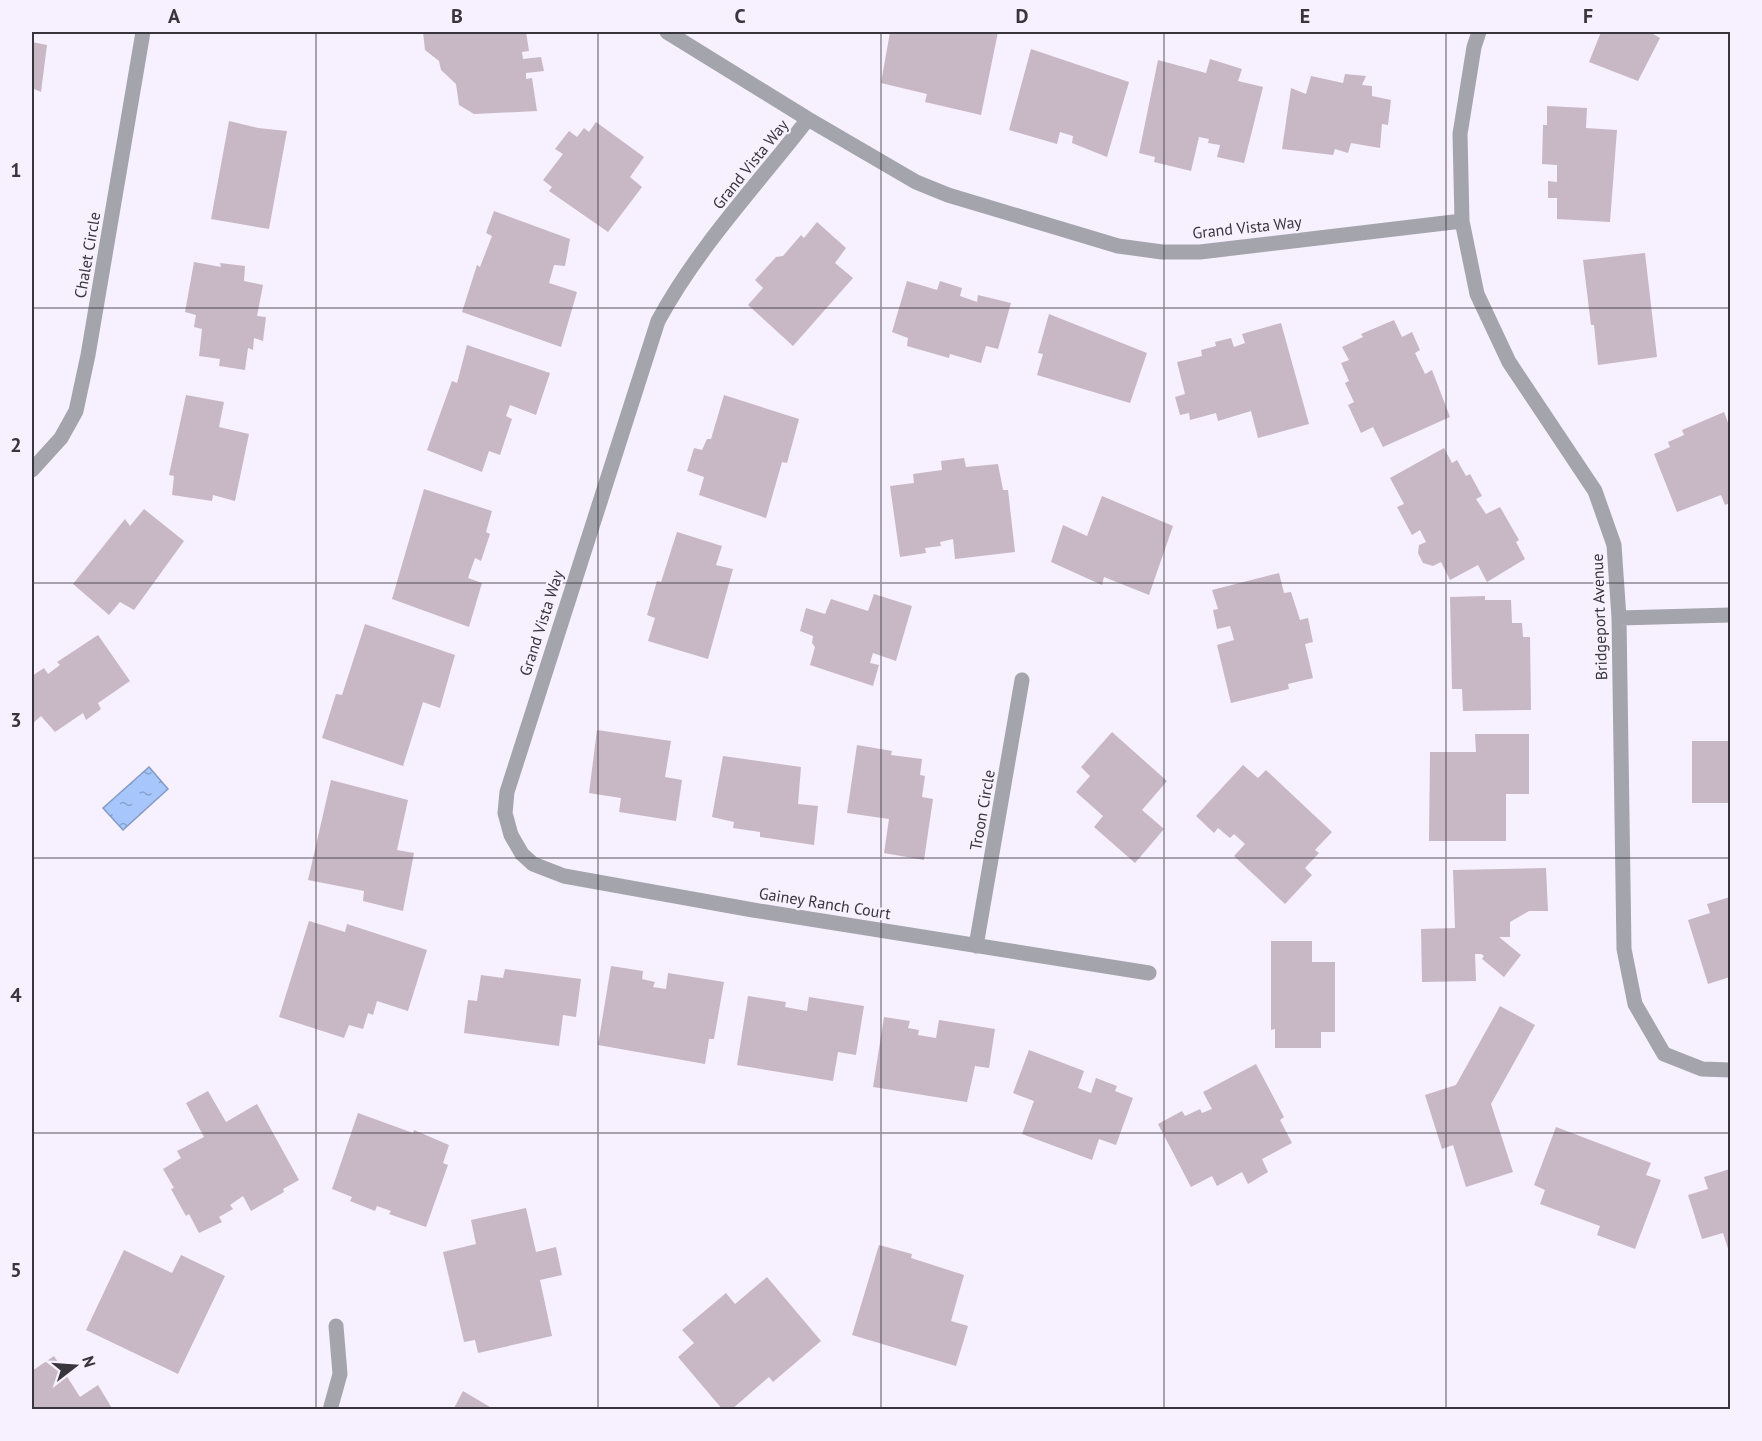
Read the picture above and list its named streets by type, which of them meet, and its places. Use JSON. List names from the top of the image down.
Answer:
{
  "streets": {
    "street": [
      "Grand Vista Way",
      "Chalet Circle",
      "Bridgeport Avenue",
      "Troon Circle",
      "Gainey Ranch Court"
    ]
  },
  "crossings": [
    ["Grand Vista Way", "Bridgeport Avenue"],
    ["Grand Vista Way", "Gainey Ranch Court"],
    ["Troon Circle", "Gainey Ranch Court"]
  ],
  "north": "right",
  "grid": {
    "columns": [
      "A",
      "B",
      "C",
      "D",
      "E",
      "F"
    ],
    "rows": [
      "1",
      "2",
      "3",
      "4",
      "5"
    ]
  }
}
